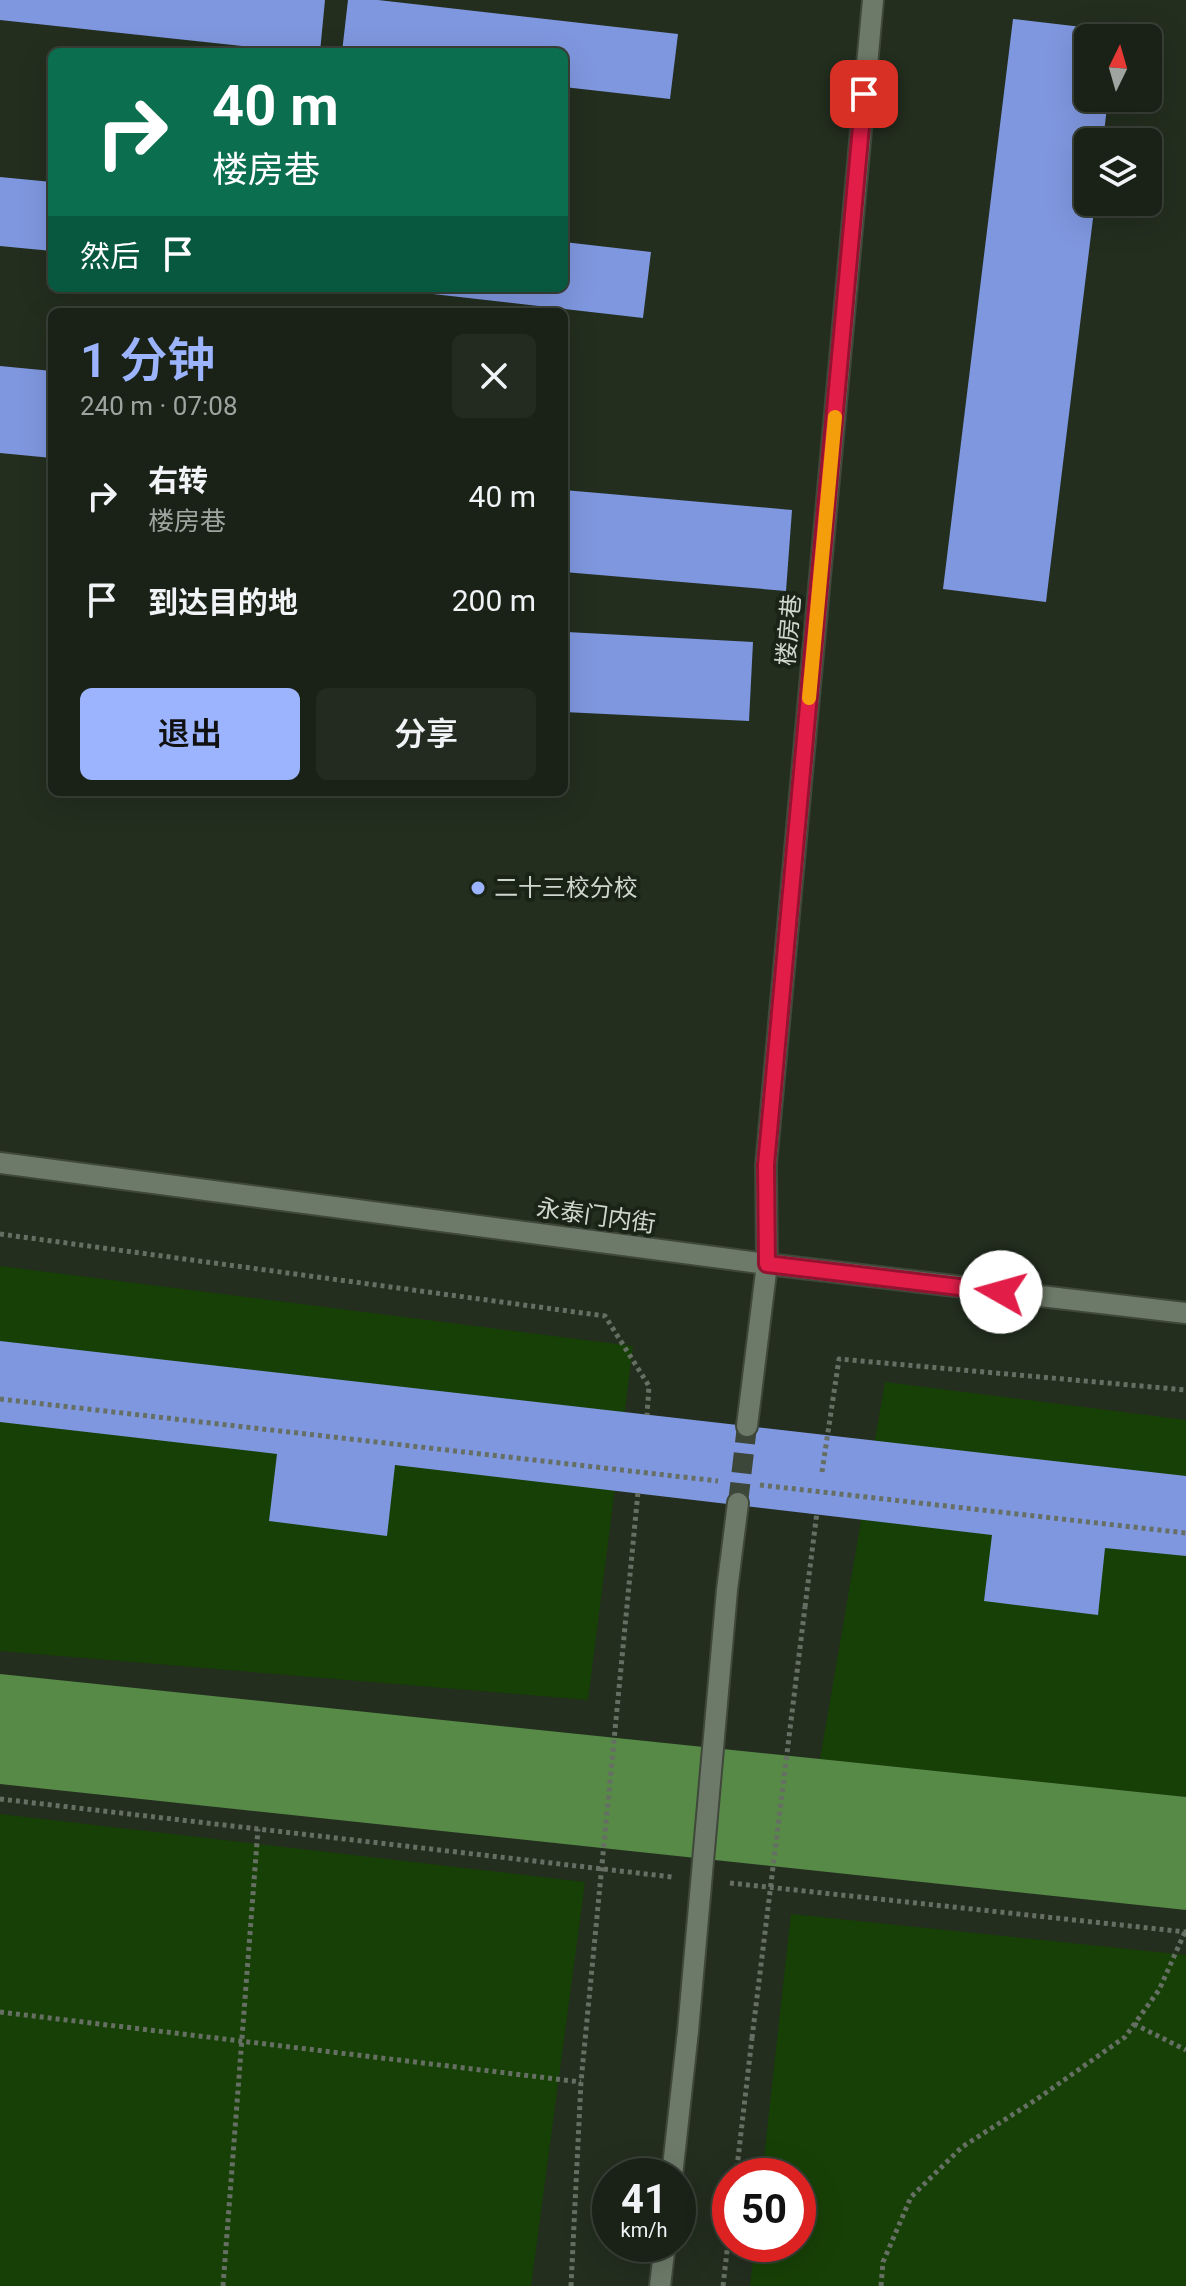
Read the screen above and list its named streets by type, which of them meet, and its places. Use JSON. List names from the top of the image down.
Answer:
{
  "streets": {
    "main road": ["楼房巷", "永泰门内街"]
  },
  "crossings": [
    ["楼房巷", "永泰门内街"]
  ],
  "places": ["二十三校分校"],
  "north": "top",
  "page": {
    "turn": ["40 m", "楼房巷"],
    "then": "然后",
    "heading": ["1 分钟", "240 m · 07:08"],
    "list": [
      {
        "name": "右转",
        "note": "楼房巷",
        "value": "40 m"
      },
      {
        "name": "到达目的地",
        "value": "200 m"
      }
    ],
    "buttons": ["退出", "分享"],
    "speed": "41 km/h",
    "limit": "50"
  }
}
